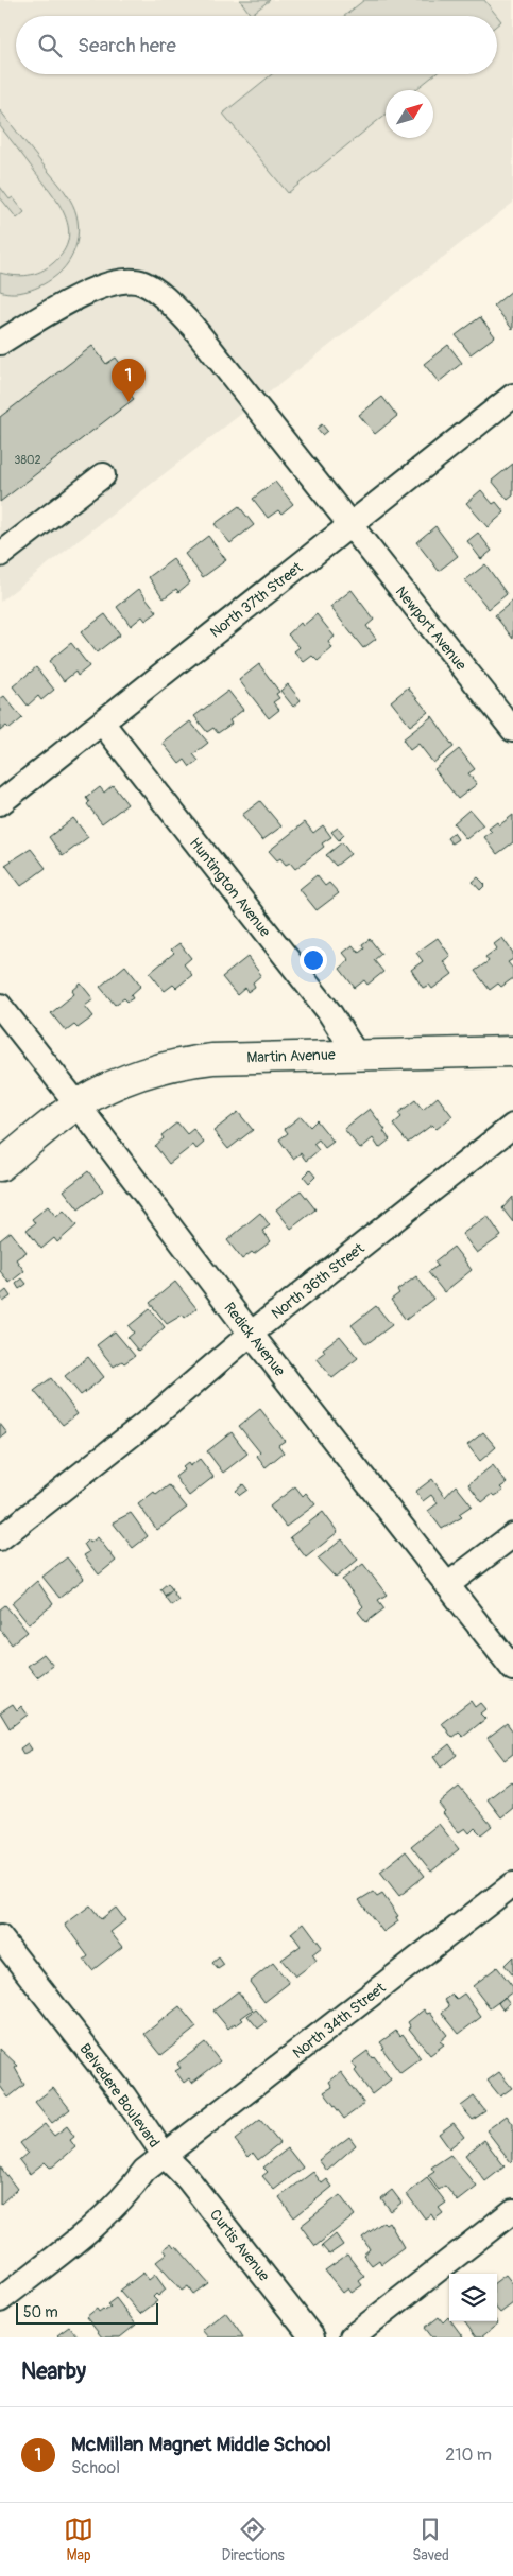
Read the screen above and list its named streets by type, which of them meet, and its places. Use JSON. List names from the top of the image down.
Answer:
{
  "streets": {
    "main road": ["Martin Avenue"],
    "street": [
      "North 37th Street",
      "Newport Avenue",
      "Huntington Avenue",
      "North 36th Street",
      "Redick Avenue",
      "North 34th Street",
      "Belvedere Boulevard",
      "Curtis Avenue"
    ]
  },
  "crossings": [
    ["North 37th Street", "Newport Avenue"],
    ["North 37th Street", "Huntington Avenue"],
    ["Huntington Avenue", "Martin Avenue"],
    ["Martin Avenue", "Redick Avenue"],
    ["North 36th Street", "Redick Avenue"],
    ["North 34th Street", "Belvedere Boulevard"],
    ["North 34th Street", "Curtis Avenue"],
    ["Belvedere Boulevard", "Curtis Avenue"]
  ],
  "house_numbers": ["3802"],
  "scale_bar": "50 m",
  "north": "top right",
  "page": {
    "search": "Search here",
    "pins": "1",
    "scale": "50 m",
    "heading": "Nearby",
    "list": [
      {
        "mark": "1",
        "name": "McMillan Magnet Middle School",
        "note": "School",
        "value": "210 m"
      }
    ],
    "nav": ["Map", "Directions", "Saved"]
  }
}
